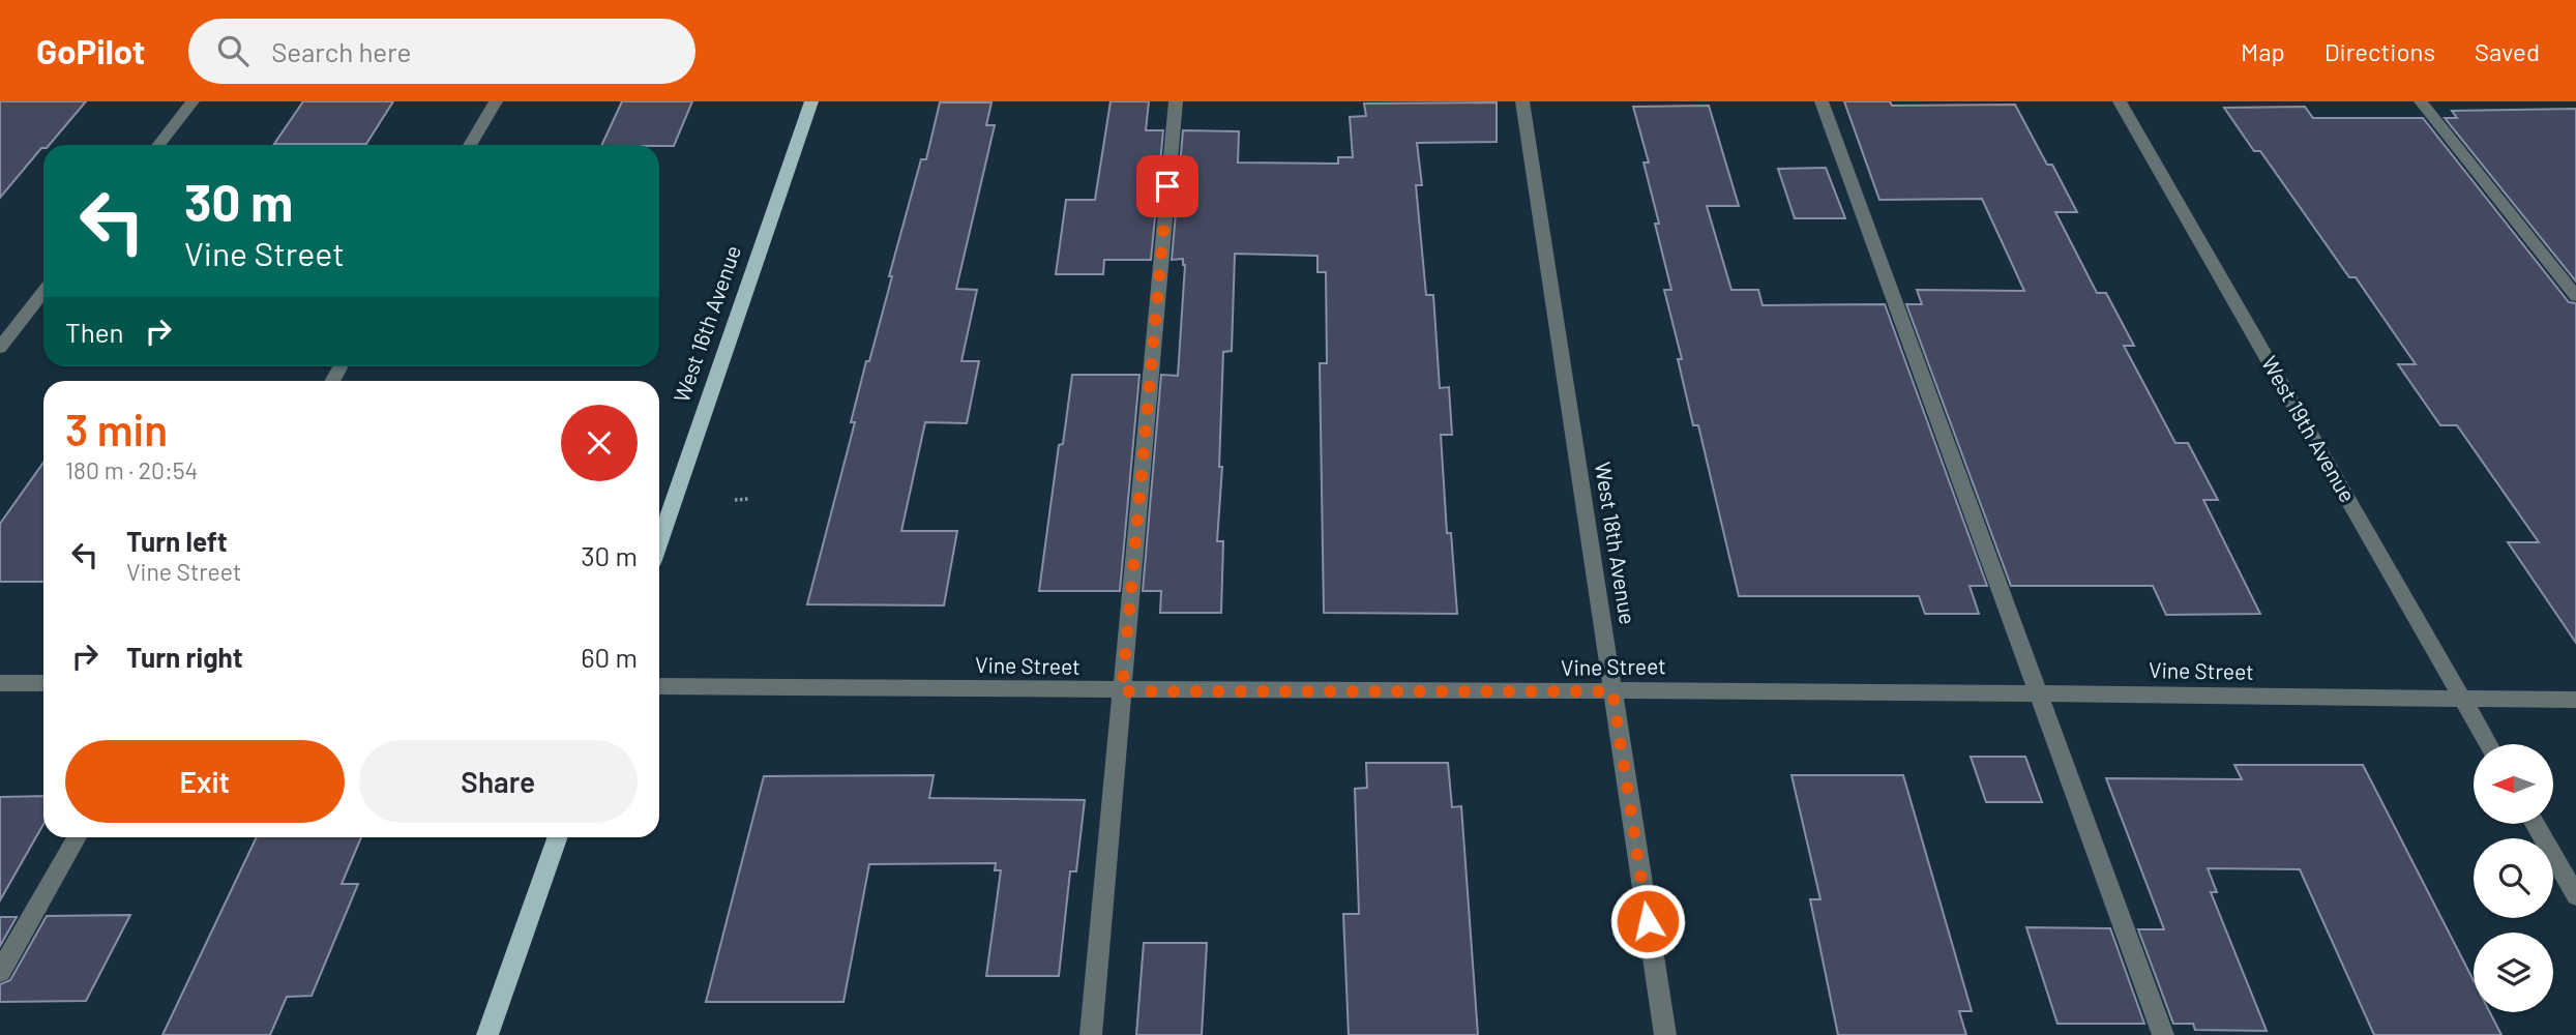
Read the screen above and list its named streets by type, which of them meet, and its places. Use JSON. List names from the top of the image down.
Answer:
{
  "streets": {
    "main road": ["West 16th Avenue"],
    "street": ["West 19th Avenue", "West 18th Avenue", "Vine Street"]
  },
  "crossings": [
    ["West 19th Avenue", "Vine Street"],
    ["West 18th Avenue", "Vine Street"]
  ],
  "north": "left",
  "page": {
    "header": "GoPilot",
    "search": "Search here",
    "nav": ["Map", "Directions", "Saved"],
    "turn": ["30 m", "Vine Street"],
    "then": "Then",
    "heading": ["3 min", "180 m · 20:54"],
    "list": [
      {
        "name": "Turn left",
        "note": "Vine Street",
        "value": "30 m"
      },
      {
        "name": "Turn right",
        "value": "60 m"
      }
    ],
    "buttons": ["Exit", "Share"]
  }
}
